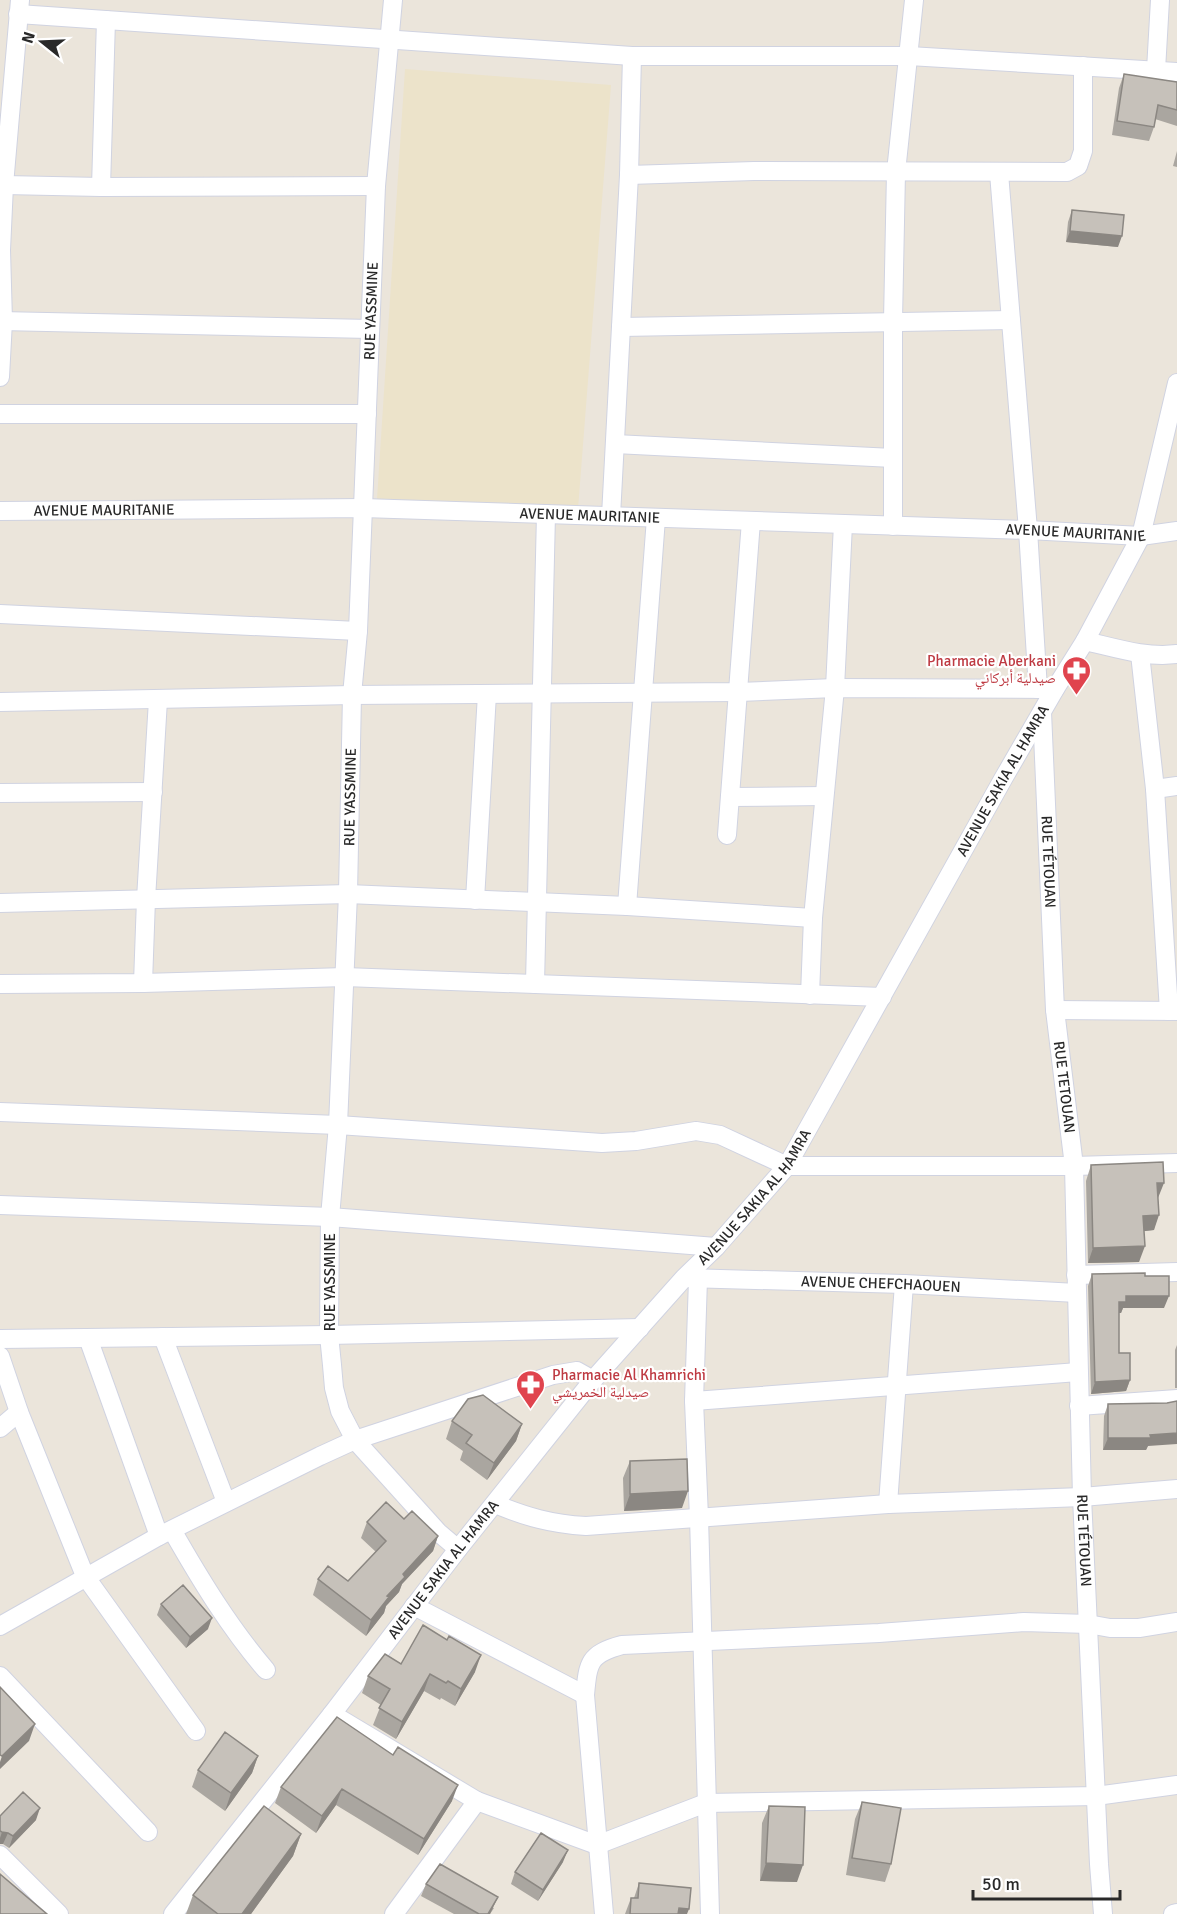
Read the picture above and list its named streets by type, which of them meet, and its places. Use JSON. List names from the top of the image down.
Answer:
{
  "streets": {
    "street": [
      "RUE YASSMINE",
      "AVENUE MAURITANIE",
      "AVENUE SAKIA AL HAMRA",
      "RUE TÉTOUAN",
      "RUE TETOUAN",
      "AVENUE CHEFCHAOUEN"
    ]
  },
  "crossings": [
    ["RUE YASSMINE", "AVENUE MAURITANIE"],
    ["RUE YASSMINE", "AVENUE SAKIA AL HAMRA"],
    ["AVENUE MAURITANIE", "AVENUE SAKIA AL HAMRA"],
    ["AVENUE SAKIA AL HAMRA", "RUE TÉTOUAN"],
    ["AVENUE SAKIA AL HAMRA", "AVENUE CHEFCHAOUEN"],
    ["RUE TÉTOUAN", "RUE TETOUAN"],
    ["RUE TÉTOUAN", "AVENUE CHEFCHAOUEN"]
  ],
  "places": {
    "pharmacy": ["Pharmacie Aberkani صيدلية أبركاني", "Pharmacie Al Khamrichi صيدلية الخمريشي"]
  },
  "scale_bar": "50 m",
  "north": "left"
}
